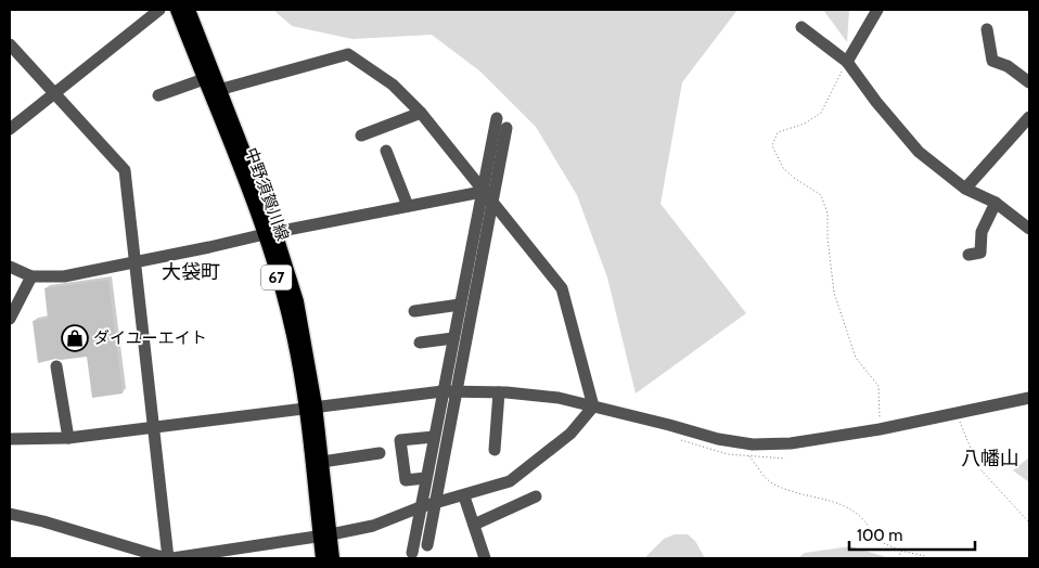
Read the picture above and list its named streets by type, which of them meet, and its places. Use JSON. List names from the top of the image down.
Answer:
{
  "streets": {
    "main road": ["中野須賀川線", "67"]
  },
  "districts": ["大袋町", "八幡山"],
  "places": {
    "shop": ["ダイユーエイト"]
  },
  "scale_bar": "100 m"
}
